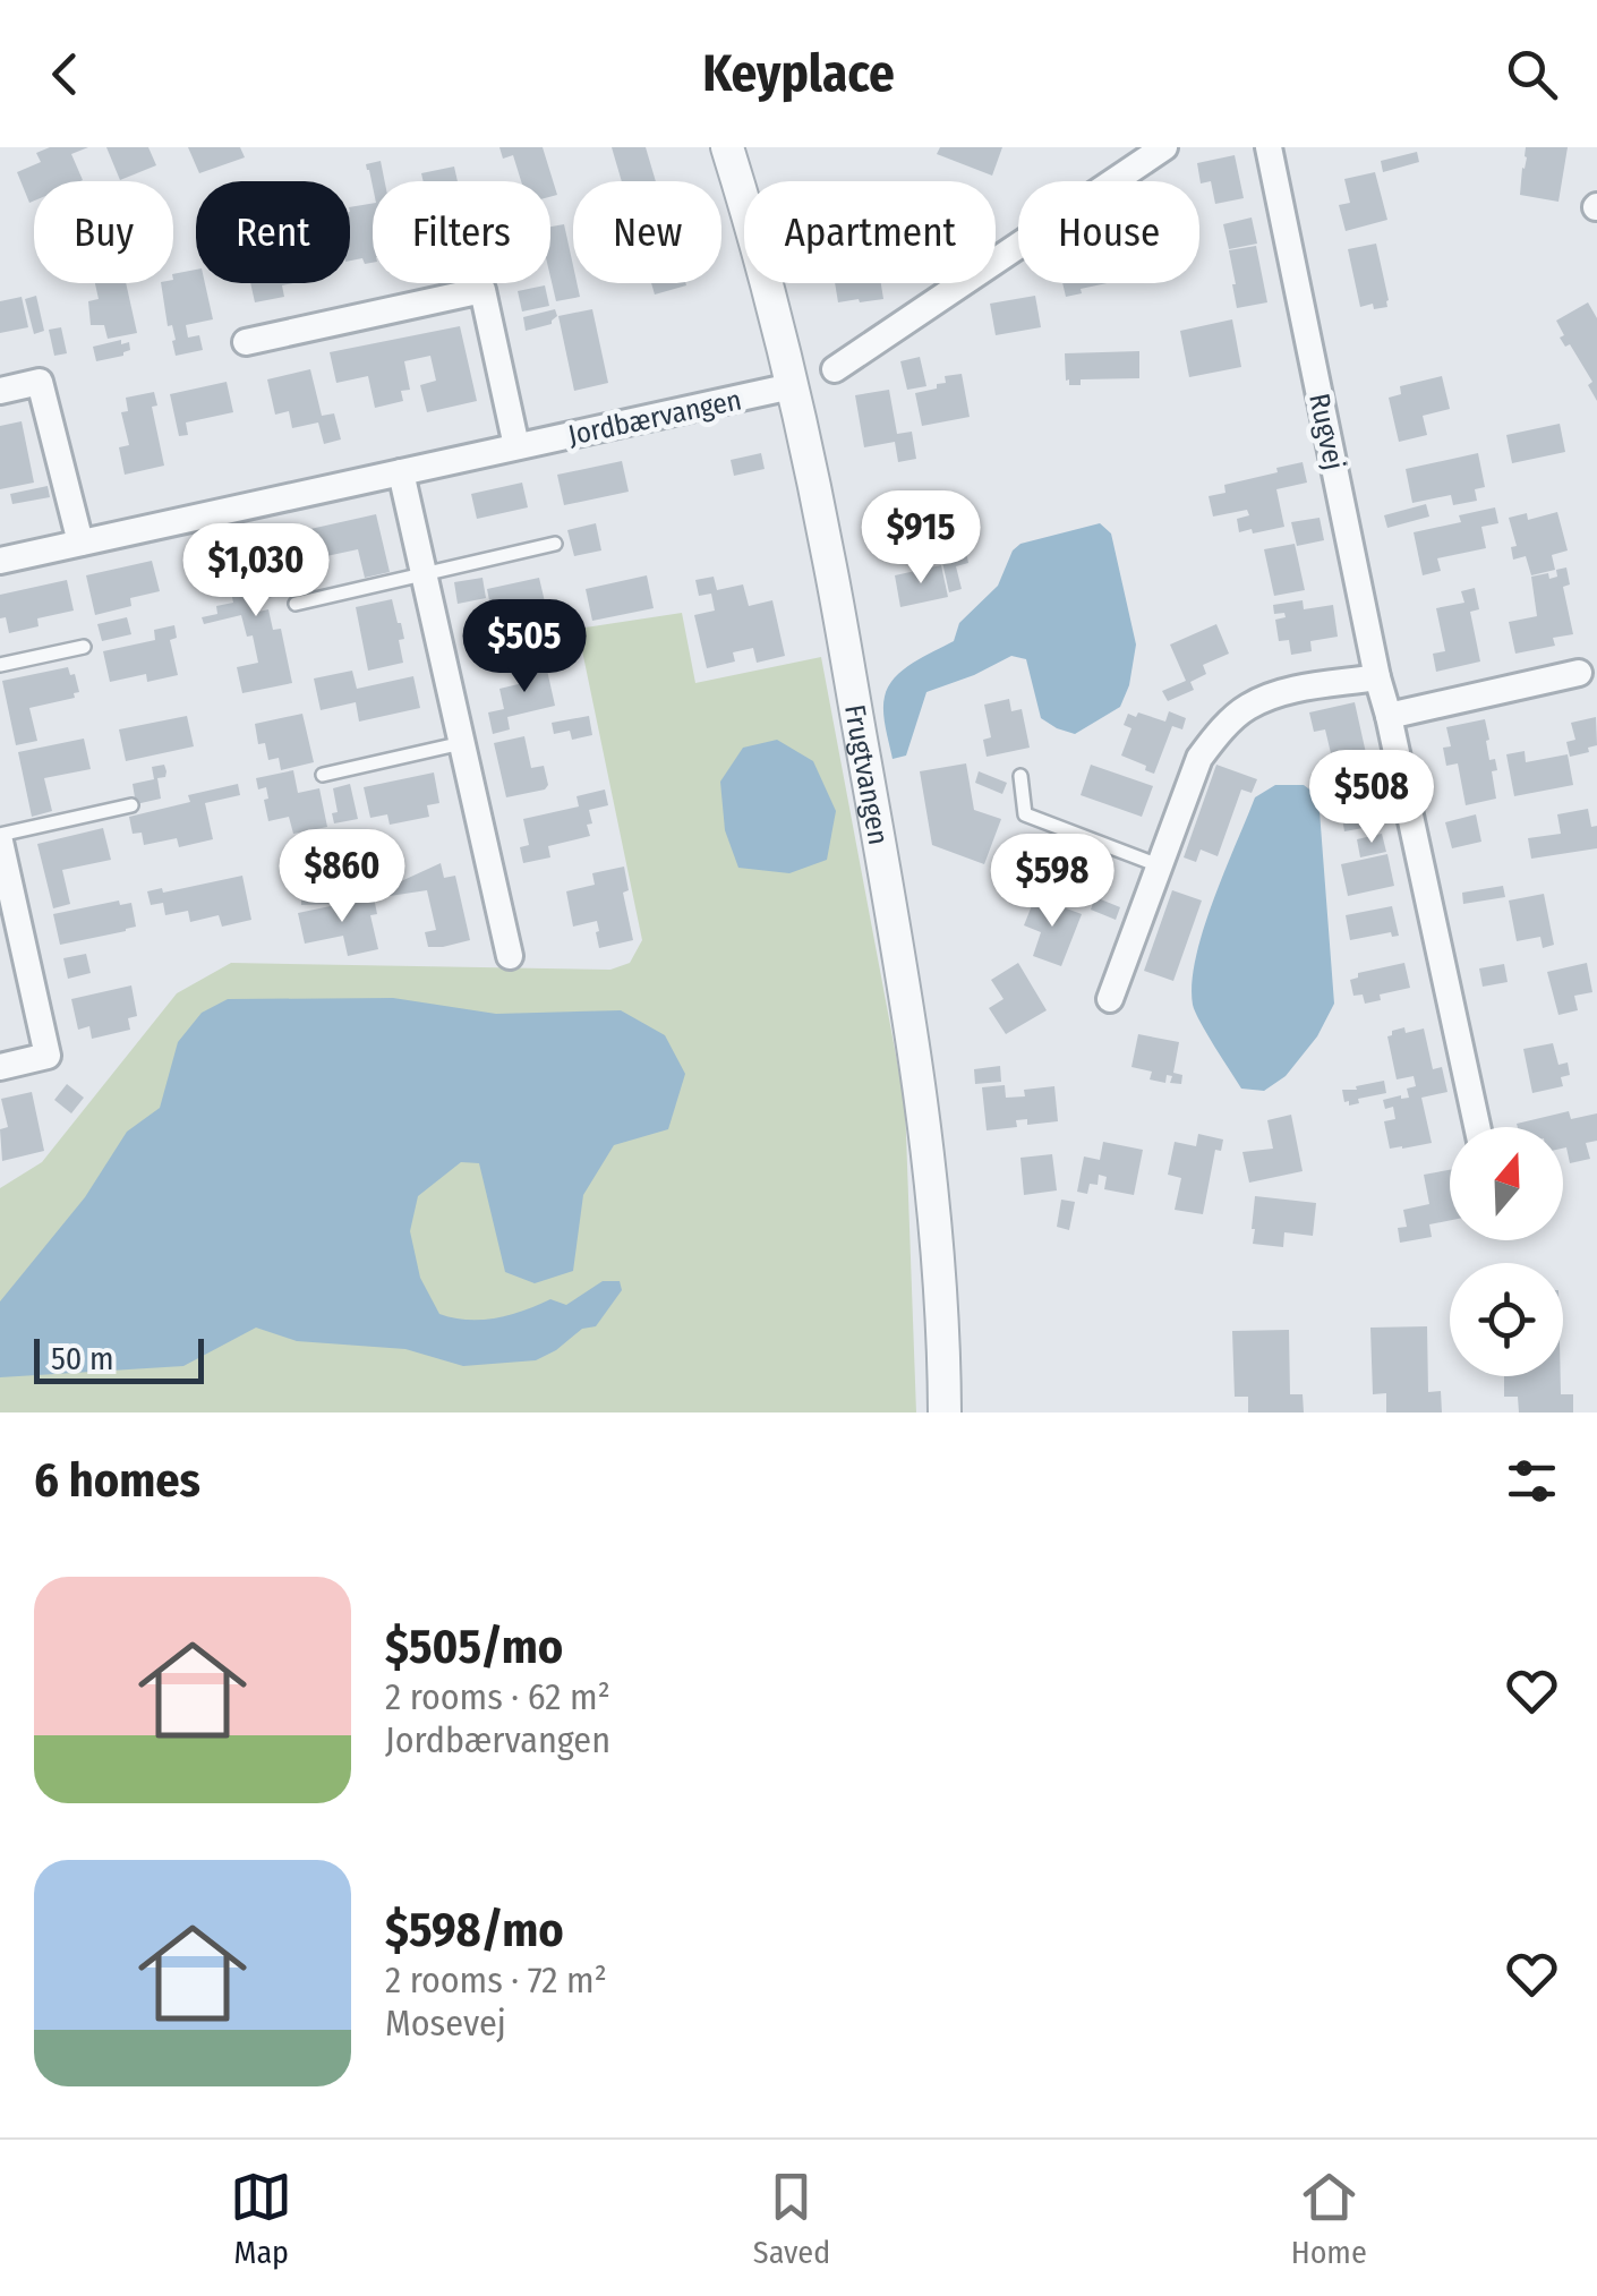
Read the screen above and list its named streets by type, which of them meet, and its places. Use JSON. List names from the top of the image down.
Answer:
{
  "streets": {
    "street": ["Jordbærvangen", "Rugvej", "Frugtvangen"]
  },
  "crossings": [
    ["Jordbærvangen", "Frugtvangen"]
  ],
  "scale_bar": "50 m",
  "north": "top",
  "page": {
    "header": "Keyplace",
    "chip": [
      "Buy",
      "Rent",
      "Filters",
      "New",
      "Apartment",
      "House"
    ],
    "price": [
      "$915",
      "$1,030",
      "$505",
      "$508",
      "$860",
      "$598"
    ],
    "scale": "50 m",
    "heading": "6 homes",
    "list": [
      {
        "name": "$505/mo",
        "note": "2 rooms · 62 m² · Jordbærvangen"
      },
      {
        "name": "$598/mo",
        "note": "2 rooms · 72 m² · Mosevej"
      }
    ],
    "tabs": ["Map", "Saved", "Home"]
  }
}
